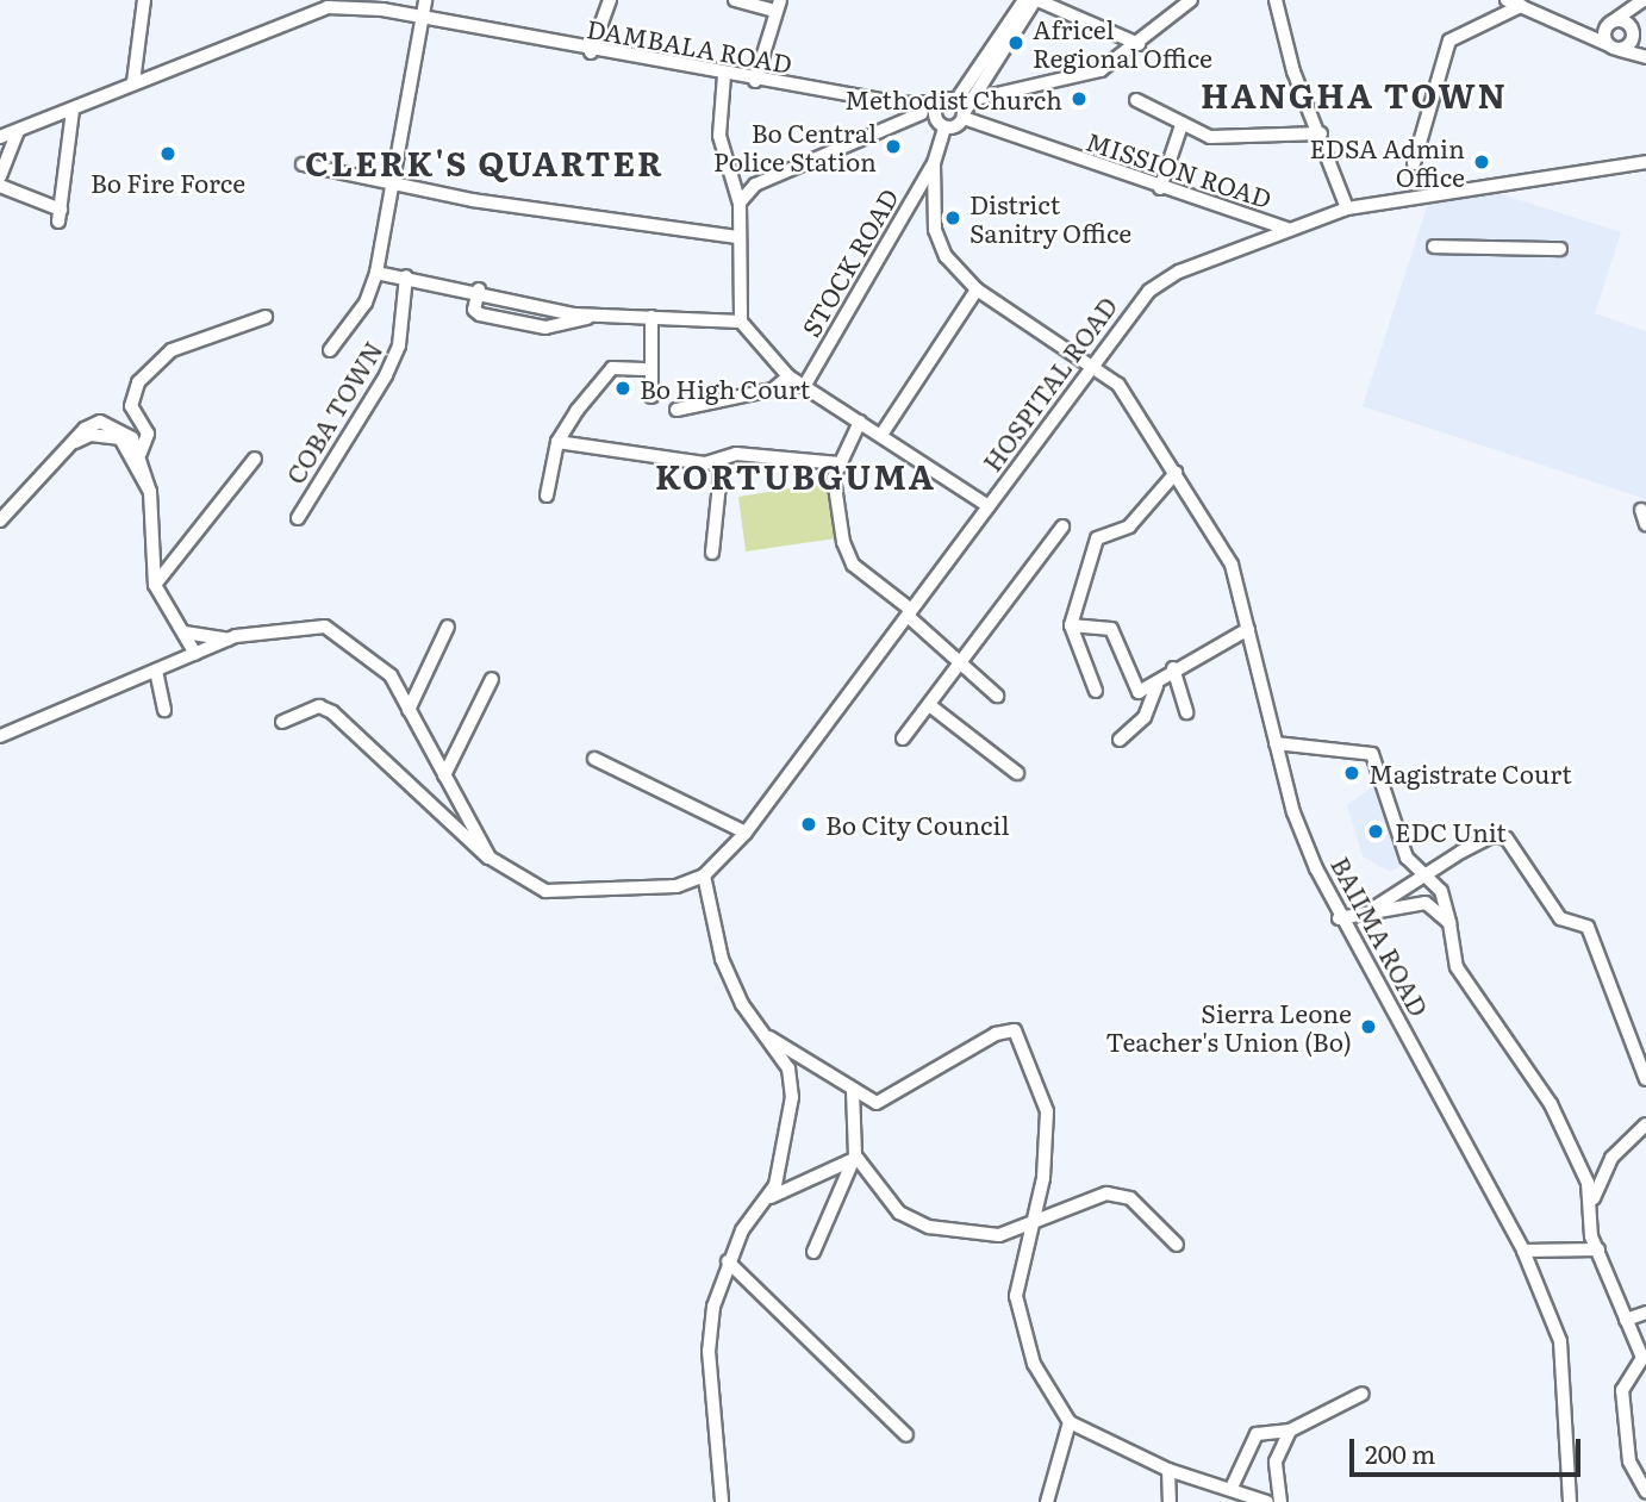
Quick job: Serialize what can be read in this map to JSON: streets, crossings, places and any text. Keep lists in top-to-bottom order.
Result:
{
  "streets": {
    "street": [
      "DAMBALA ROAD",
      "MISSION ROAD",
      "STOCK ROAD",
      "HOSPITAL ROAD",
      "COBA TOWN",
      "BAIIMA ROAD"
    ]
  },
  "crossings": [
    ["MISSION ROAD", "HOSPITAL ROAD"],
    ["STOCK ROAD", "BAIIMA ROAD"],
    ["HOSPITAL ROAD", "BAIIMA ROAD"]
  ],
  "districts": ["HANGHA TOWN", "CLERK'S QUARTER", "KORTUBGUMA"],
  "places": [
    "Africel Regional Office",
    "Methodist Church",
    "Bo Central Police Station",
    "Bo Fire Force",
    "EDSA Admin Office",
    "District Sanitry Office",
    "Bo High Court",
    "Magistrate Court",
    "Bo City Council",
    "EDC Unit",
    "Sierra Leone Teacher's Union (Bo)"
  ],
  "scale_bar": "200 m"
}
